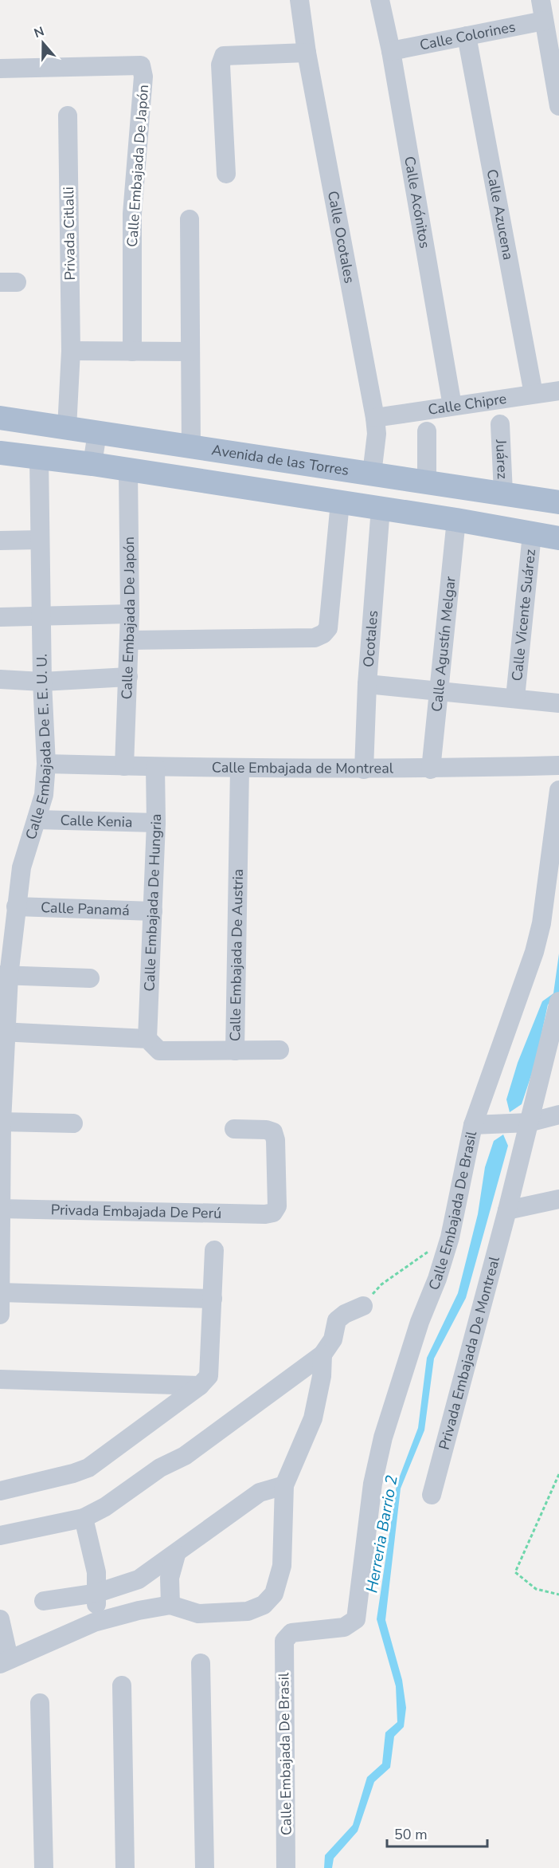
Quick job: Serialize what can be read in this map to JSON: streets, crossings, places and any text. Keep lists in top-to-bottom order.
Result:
{
  "streets": {
    "main road": ["Avenida de las Torres"],
    "street": [
      "Calle Colorines",
      "Calle Embajada De Japón",
      "Calle Acónitos",
      "Calle Azucena",
      "Privada Citlalli",
      "Calle Ocotales",
      "Calle Chipre",
      "Juárez",
      "Calle Vicente Suárez",
      "Ocotales",
      "Calle Agustín Melgar",
      "Calle Embajada De E. E. U. U.",
      "Calle Embajada de Montreal",
      "Calle Kenia",
      "Calle Embajada De Hungria",
      "Calle Panamá",
      "Calle Embajada De Austria",
      "Calle Embajada De Brasil",
      "Privada Embajada De Perú",
      "Privada Embajada De Montreal"
    ]
  },
  "crossings": [
    ["Calle Colorines", "Calle Acónitos"],
    ["Calle Colorines", "Calle Azucena"],
    ["Calle Embajada De Japón", "Calle Embajada de Montreal"],
    ["Calle Acónitos", "Calle Chipre"],
    ["Calle Azucena", "Calle Chipre"],
    ["Privada Citlalli", "Avenida de las Torres"],
    ["Calle Ocotales", "Calle Chipre"],
    ["Calle Ocotales", "Avenida de las Torres"],
    ["Juárez", "Avenida de las Torres"],
    ["Ocotales", "Calle Embajada de Montreal"],
    ["Calle Agustín Melgar", "Calle Embajada de Montreal"],
    ["Calle Embajada De E. E. U. U.", "Calle Embajada de Montreal"],
    ["Calle Embajada De E. E. U. U.", "Calle Kenia"],
    ["Calle Embajada De E. E. U. U.", "Calle Panamá"],
    ["Calle Embajada De E. E. U. U.", "Calle Embajada De Austria"],
    ["Calle Embajada De E. E. U. U.", "Privada Embajada De Perú"],
    ["Calle Embajada de Montreal", "Calle Embajada De Hungria"],
    ["Calle Embajada de Montreal", "Calle Embajada De Austria"],
    ["Calle Kenia", "Calle Embajada De Hungria"],
    ["Calle Embajada De Hungria", "Calle Panamá"],
    ["Calle Embajada De Hungria", "Calle Embajada De Austria"]
  ],
  "water": ["Herreria Barrio 2"],
  "scale_bar": "50 m",
  "north": "top"
}
